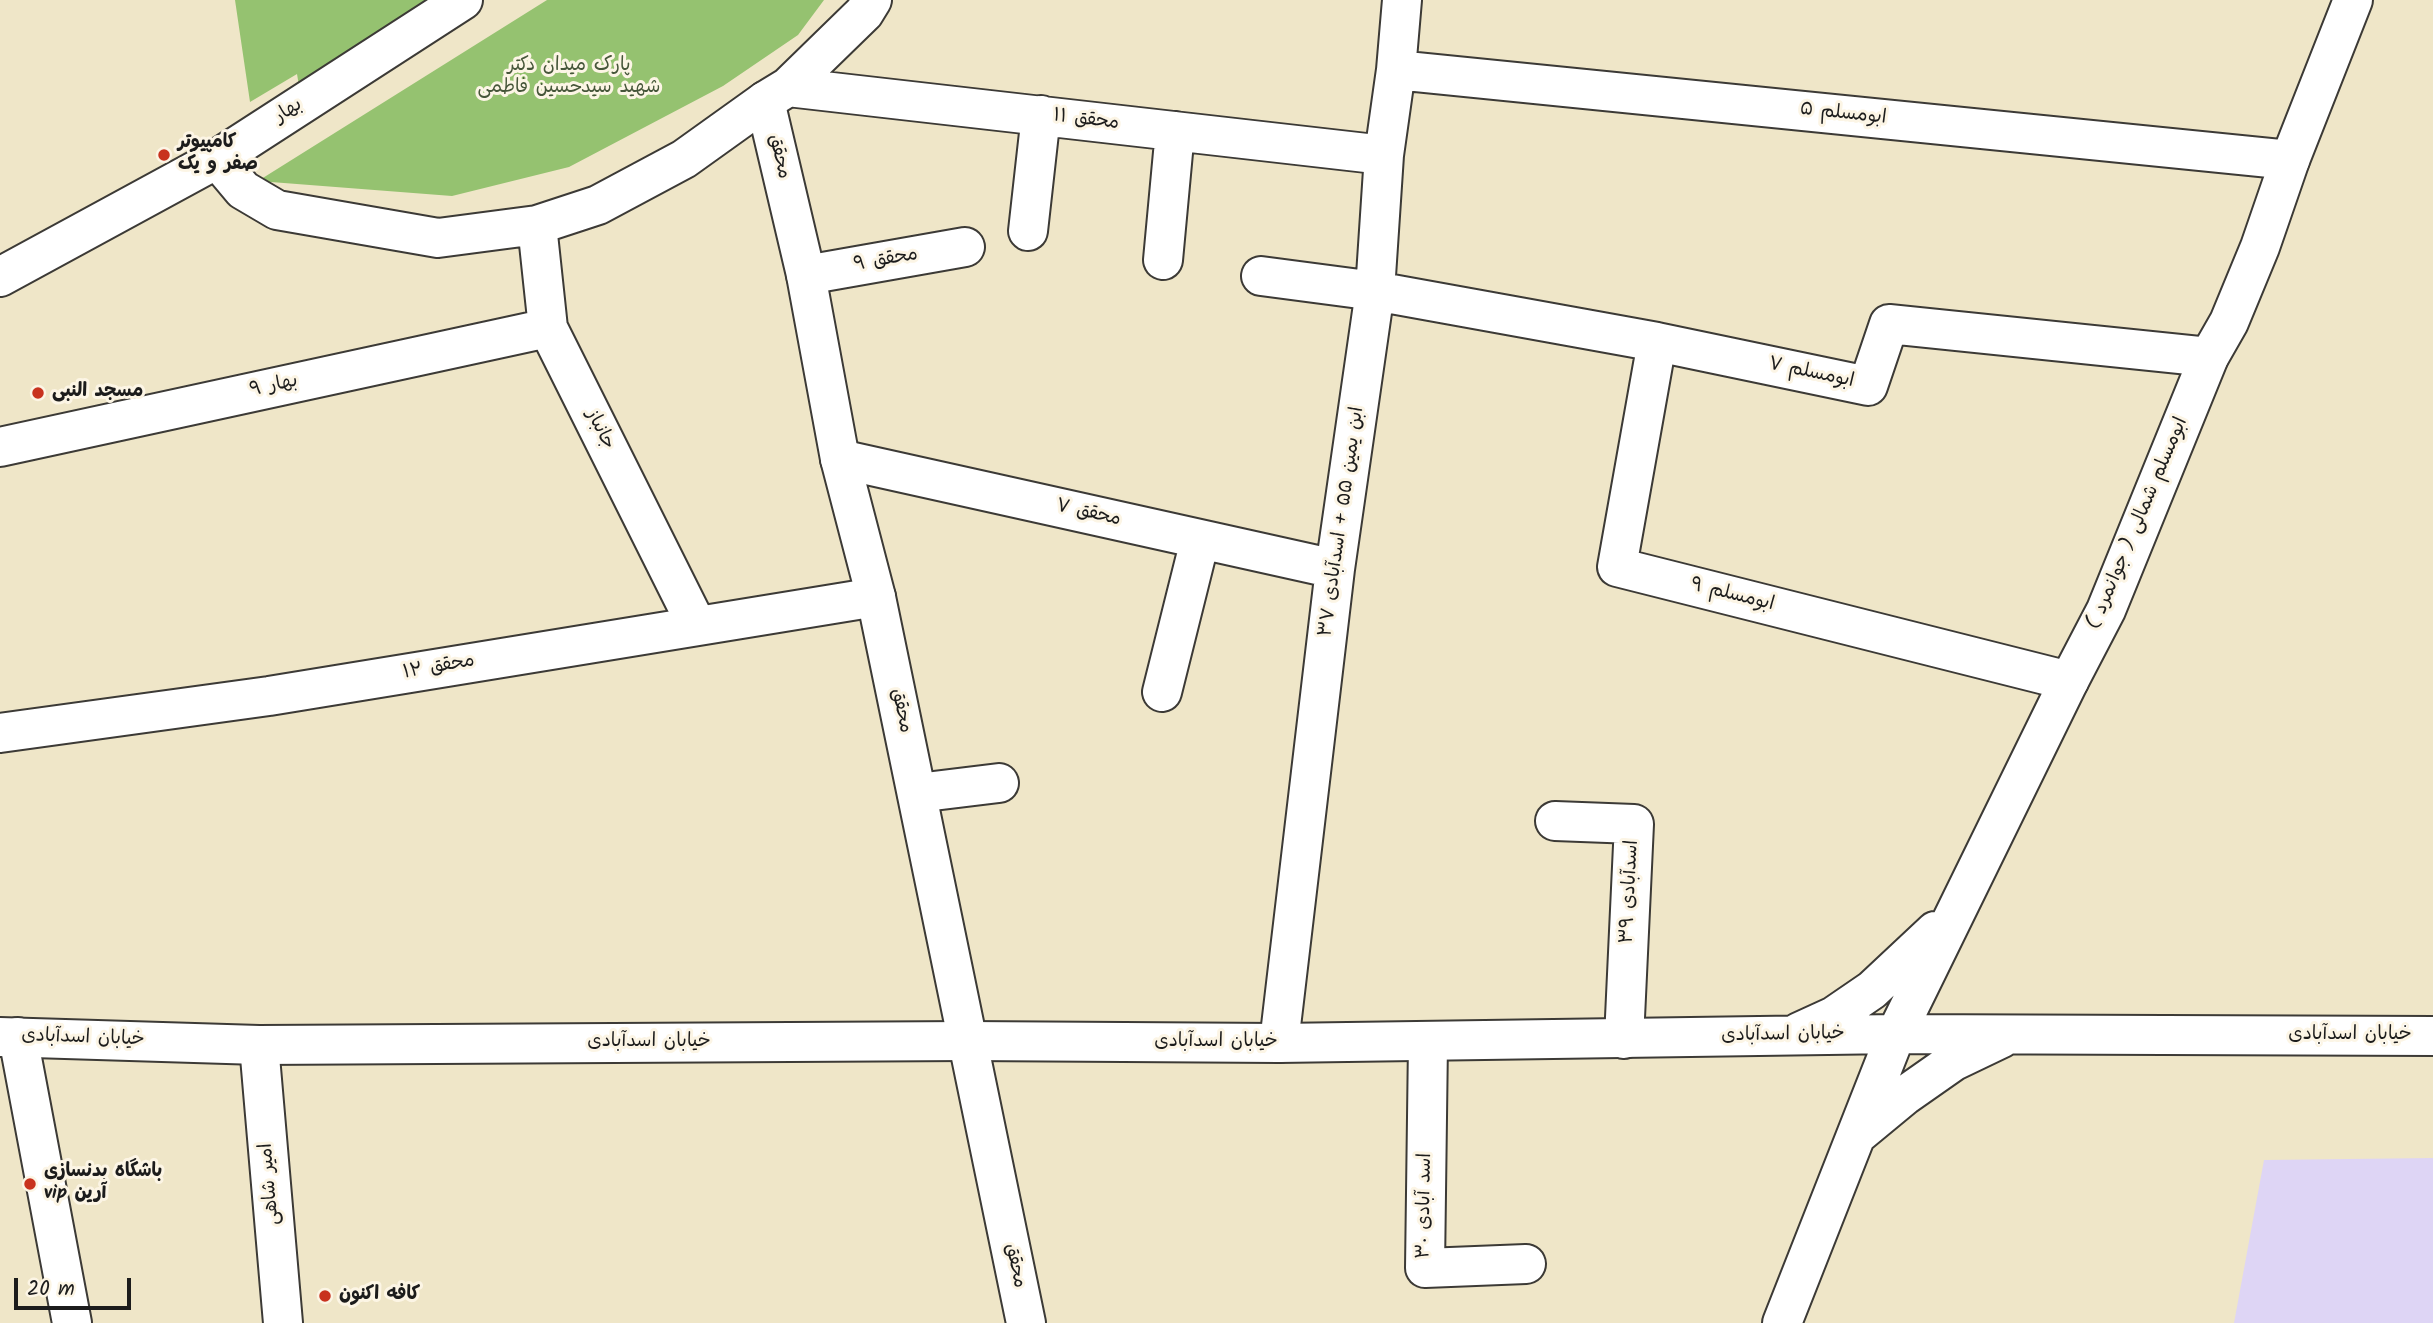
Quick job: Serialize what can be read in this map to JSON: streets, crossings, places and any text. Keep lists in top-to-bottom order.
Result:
{
  "streets": {
    "street": [
      "بهار",
      "ابومسلم ۵",
      "محقق ۱۱",
      "محقق",
      "محقق ۹",
      "ابومسلم ۷",
      "بهار ۹",
      "جانباز",
      "محقق ۷",
      "ابن یمین ۵۵ + اسدآبادی ۳۷",
      "ابومسلم شمالی ( جوانمرد )",
      "ابومسلم ۹",
      "محقق ۱۲",
      "اسدآبادی ۳۹",
      "خیابان اسدآبادی",
      "امیر شاهی",
      "اسد آبادی ۳۰"
    ]
  },
  "crossings": [
    ["ابومسلم ۵", "ابن یمین ۵۵ + اسدآبادی ۳۷"],
    ["ابومسلم ۵", "ابومسلم شمالی ( جوانمرد )"],
    ["محقق ۱۱", "محقق"],
    ["محقق ۱۱", "ابن یمین ۵۵ + اسدآبادی ۳۷"],
    ["محقق", "محقق ۹"],
    ["محقق", "محقق ۷"],
    ["محقق", "محقق ۱۲"],
    ["محقق", "خیابان اسدآبادی"],
    ["ابومسلم ۷", "ابن یمین ۵۵ + اسدآبادی ۳۷"],
    ["ابومسلم ۷", "ابومسلم شمالی ( جوانمرد )"],
    ["ابومسلم ۷", "ابومسلم ۹"],
    ["بهار ۹", "جانباز"],
    ["جانباز", "محقق ۱۲"],
    ["محقق ۷", "ابن یمین ۵۵ + اسدآبادی ۳۷"],
    ["ابن یمین ۵۵ + اسدآبادی ۳۷", "خیابان اسدآبادی"],
    ["ابومسلم شمالی ( جوانمرد )", "ابومسلم ۹"],
    ["ابومسلم شمالی ( جوانمرد )", "خیابان اسدآبادی"],
    ["اسدآبادی ۳۹", "خیابان اسدآبادی"],
    ["خیابان اسدآبادی", "امیر شاهی"],
    ["خیابان اسدآبادی", "اسد آبادی ۳۰"]
  ],
  "parks": ["پارک میدان دکتر شهید سیدحسین فاطمی"],
  "places": [
    "کامپیوتر صفر و یک",
    "مسجد النبی",
    "باشگاه بدنسازی vip آرین",
    "کافه اکنون"
  ],
  "scale_bar": "20 m"
}
